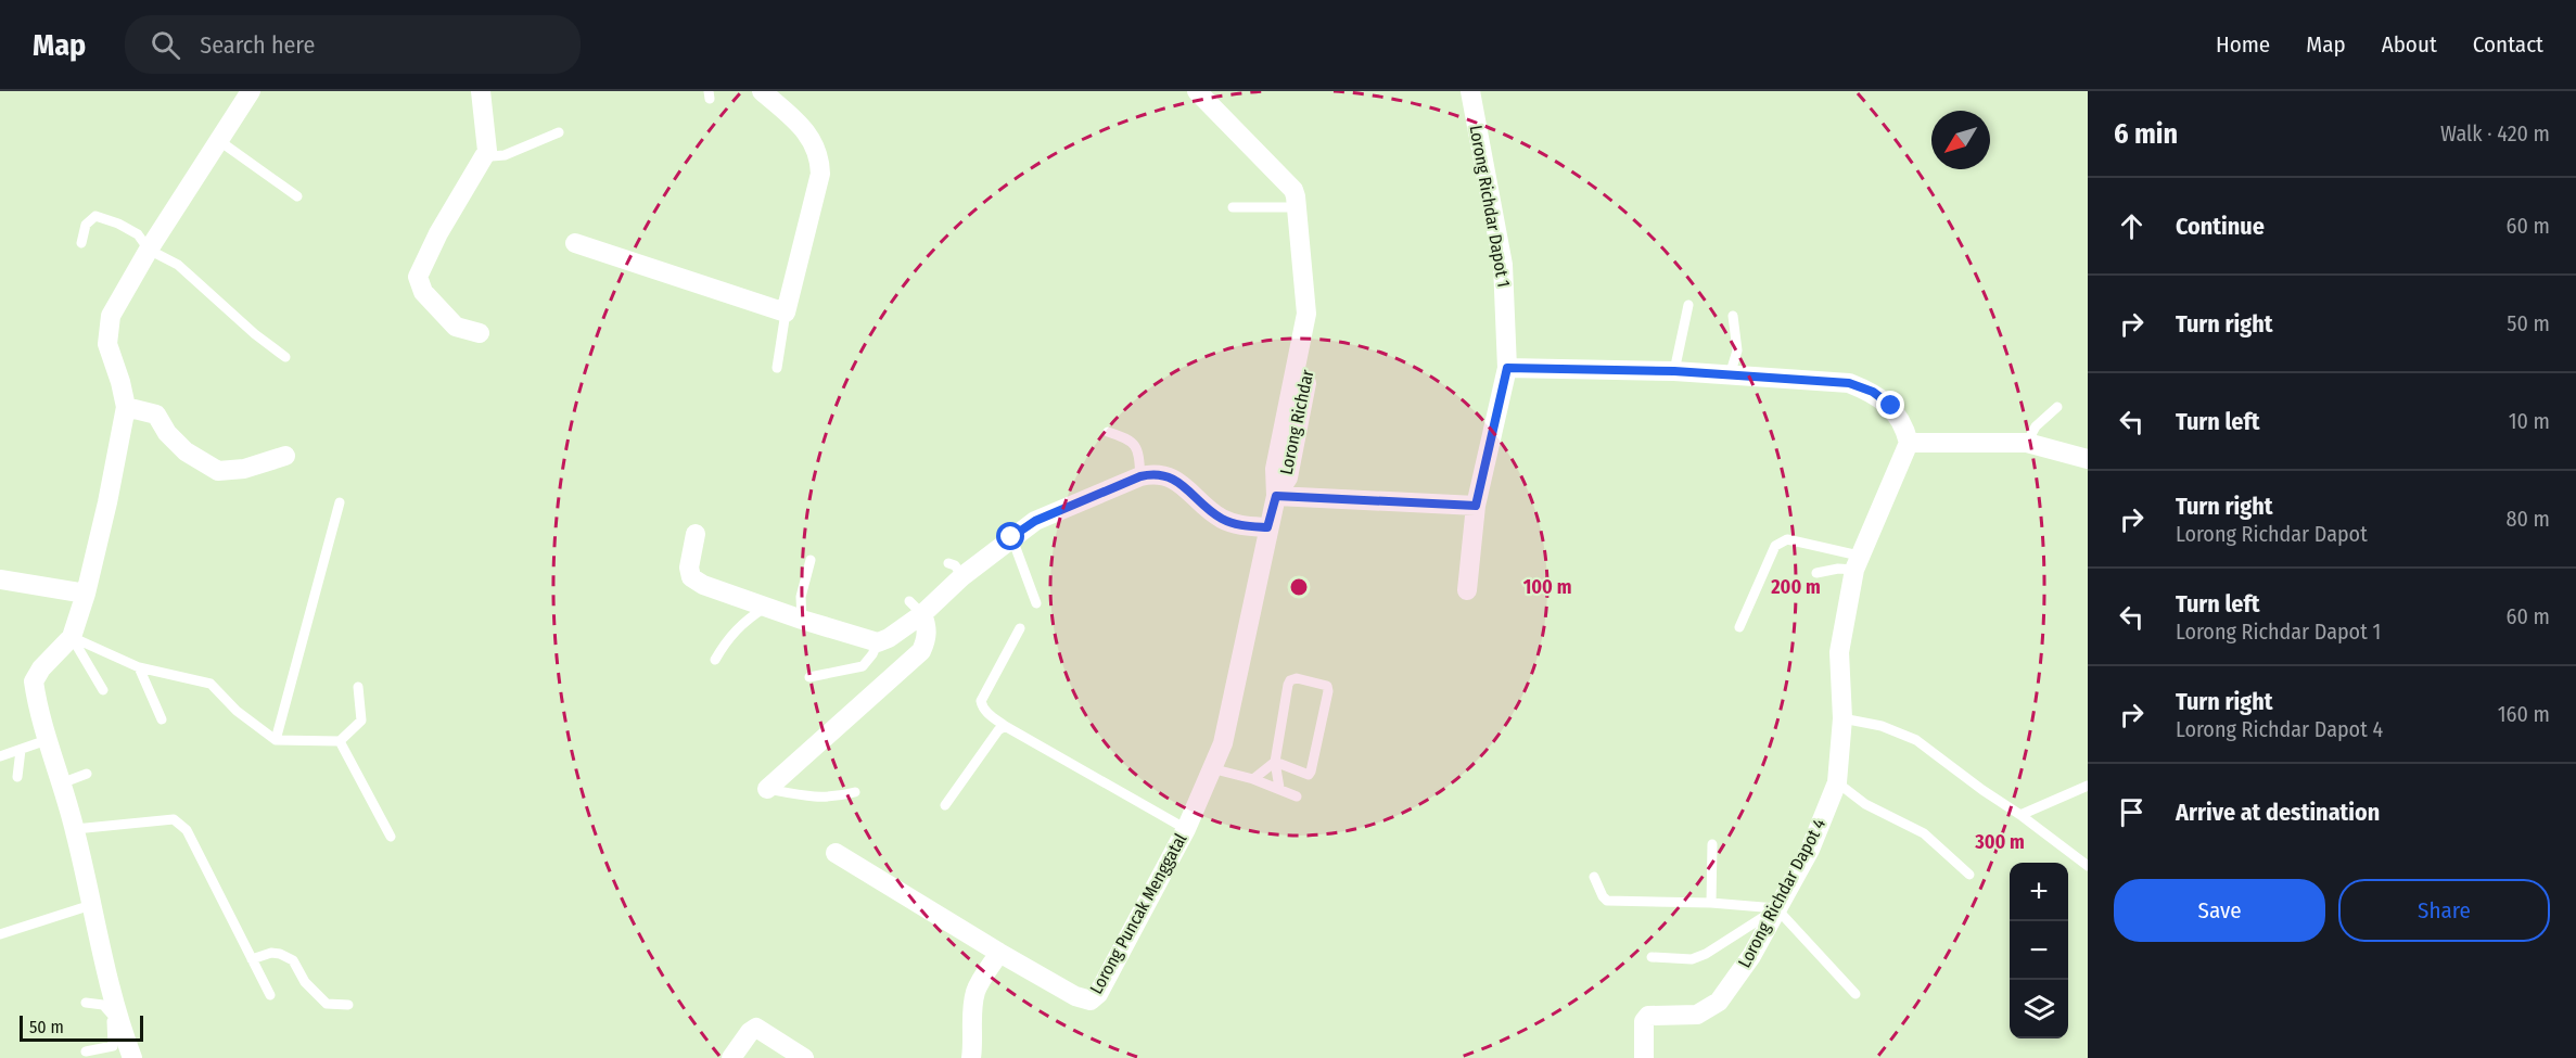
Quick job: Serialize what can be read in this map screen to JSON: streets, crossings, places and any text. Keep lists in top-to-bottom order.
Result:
{
  "streets": {
    "street": [
      "Lorong Richdar Dapot 1",
      "Lorong Richdar",
      "Lorong Richdar Dapot 4",
      "Lorong Puncak Menggatal"
    ]
  },
  "crossings": [
    ["Lorong Richdar", "Lorong Puncak Menggatal"]
  ],
  "scale_bar": "50 m",
  "north": "bottom left",
  "page": {
    "header": "Map",
    "search": "Search here",
    "nav": [
      "Home",
      "Map",
      "About",
      "Contact"
    ],
    "heading": ["6 min", "Walk · 420 m"],
    "list": [
      ["Continue", "60 m"],
      ["Turn right", "50 m"],
      ["Turn left", "10 m"],
      ["Turn right", "Lorong Richdar Dapot", "80 m"],
      ["Turn left", "Lorong Richdar Dapot 1", "60 m"],
      ["Turn right", "Lorong Richdar Dapot 4", "160 m"],
      "Arrive at destination"
    ],
    "buttons": ["Save", "Share"],
    "map_buttons": ["+", "−"],
    "scale": "50 m"
  },
  "rings": ["100 m", "200 m", "300 m"]
}
